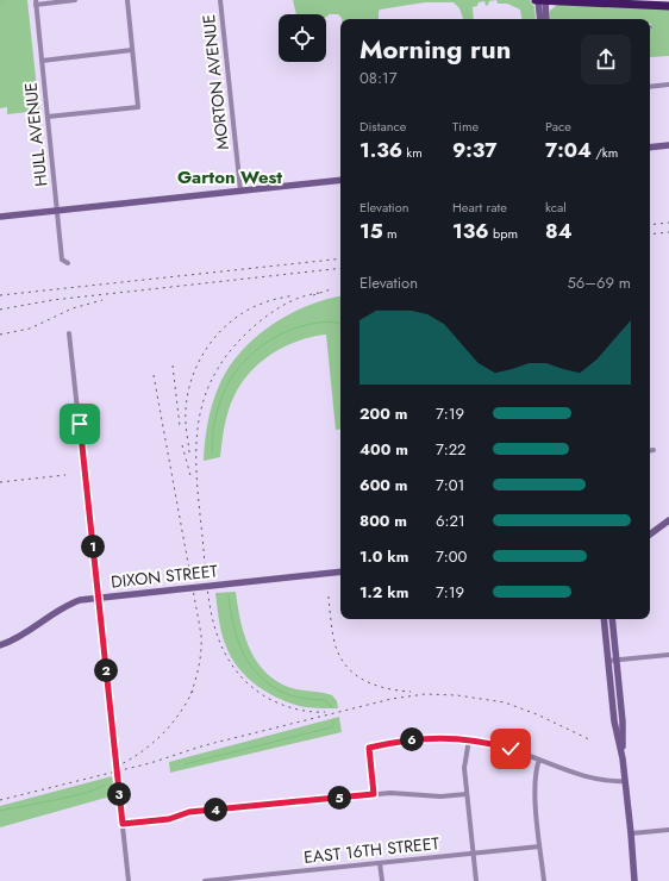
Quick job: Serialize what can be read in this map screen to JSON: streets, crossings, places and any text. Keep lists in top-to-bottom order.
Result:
{
  "streets": {
    "main road": ["DIXON STREET"],
    "street": ["MORTON AVENUE", "HULL AVENUE", "EAST 16TH STREET"]
  },
  "districts": ["Garton West"],
  "page": {
    "heading": ["Morning run", "08:17"],
    "stats": [
      ["Distance", "1.36 km"],
      ["Time", "9:37"],
      ["Pace", "7:04 /km"],
      ["Elevation", "15 m"],
      ["Heart rate", "136 bpm"],
      ["kcal", "84"]
    ],
    "chart": ["Elevation", "56–69 m"],
    "list": [
      {
        "name": "200 m",
        "note": "7:19"
      },
      {
        "name": "400 m",
        "note": "7:22"
      },
      {
        "name": "600 m",
        "note": "7:01"
      },
      {
        "name": "800 m",
        "note": "6:21"
      },
      {
        "name": "1.0 km",
        "note": "7:00"
      },
      {
        "name": "1.2 km",
        "note": "7:19"
      }
    ],
    "pins": [
      "1",
      "2",
      "6",
      "3",
      "5",
      "4"
    ]
  }
}
